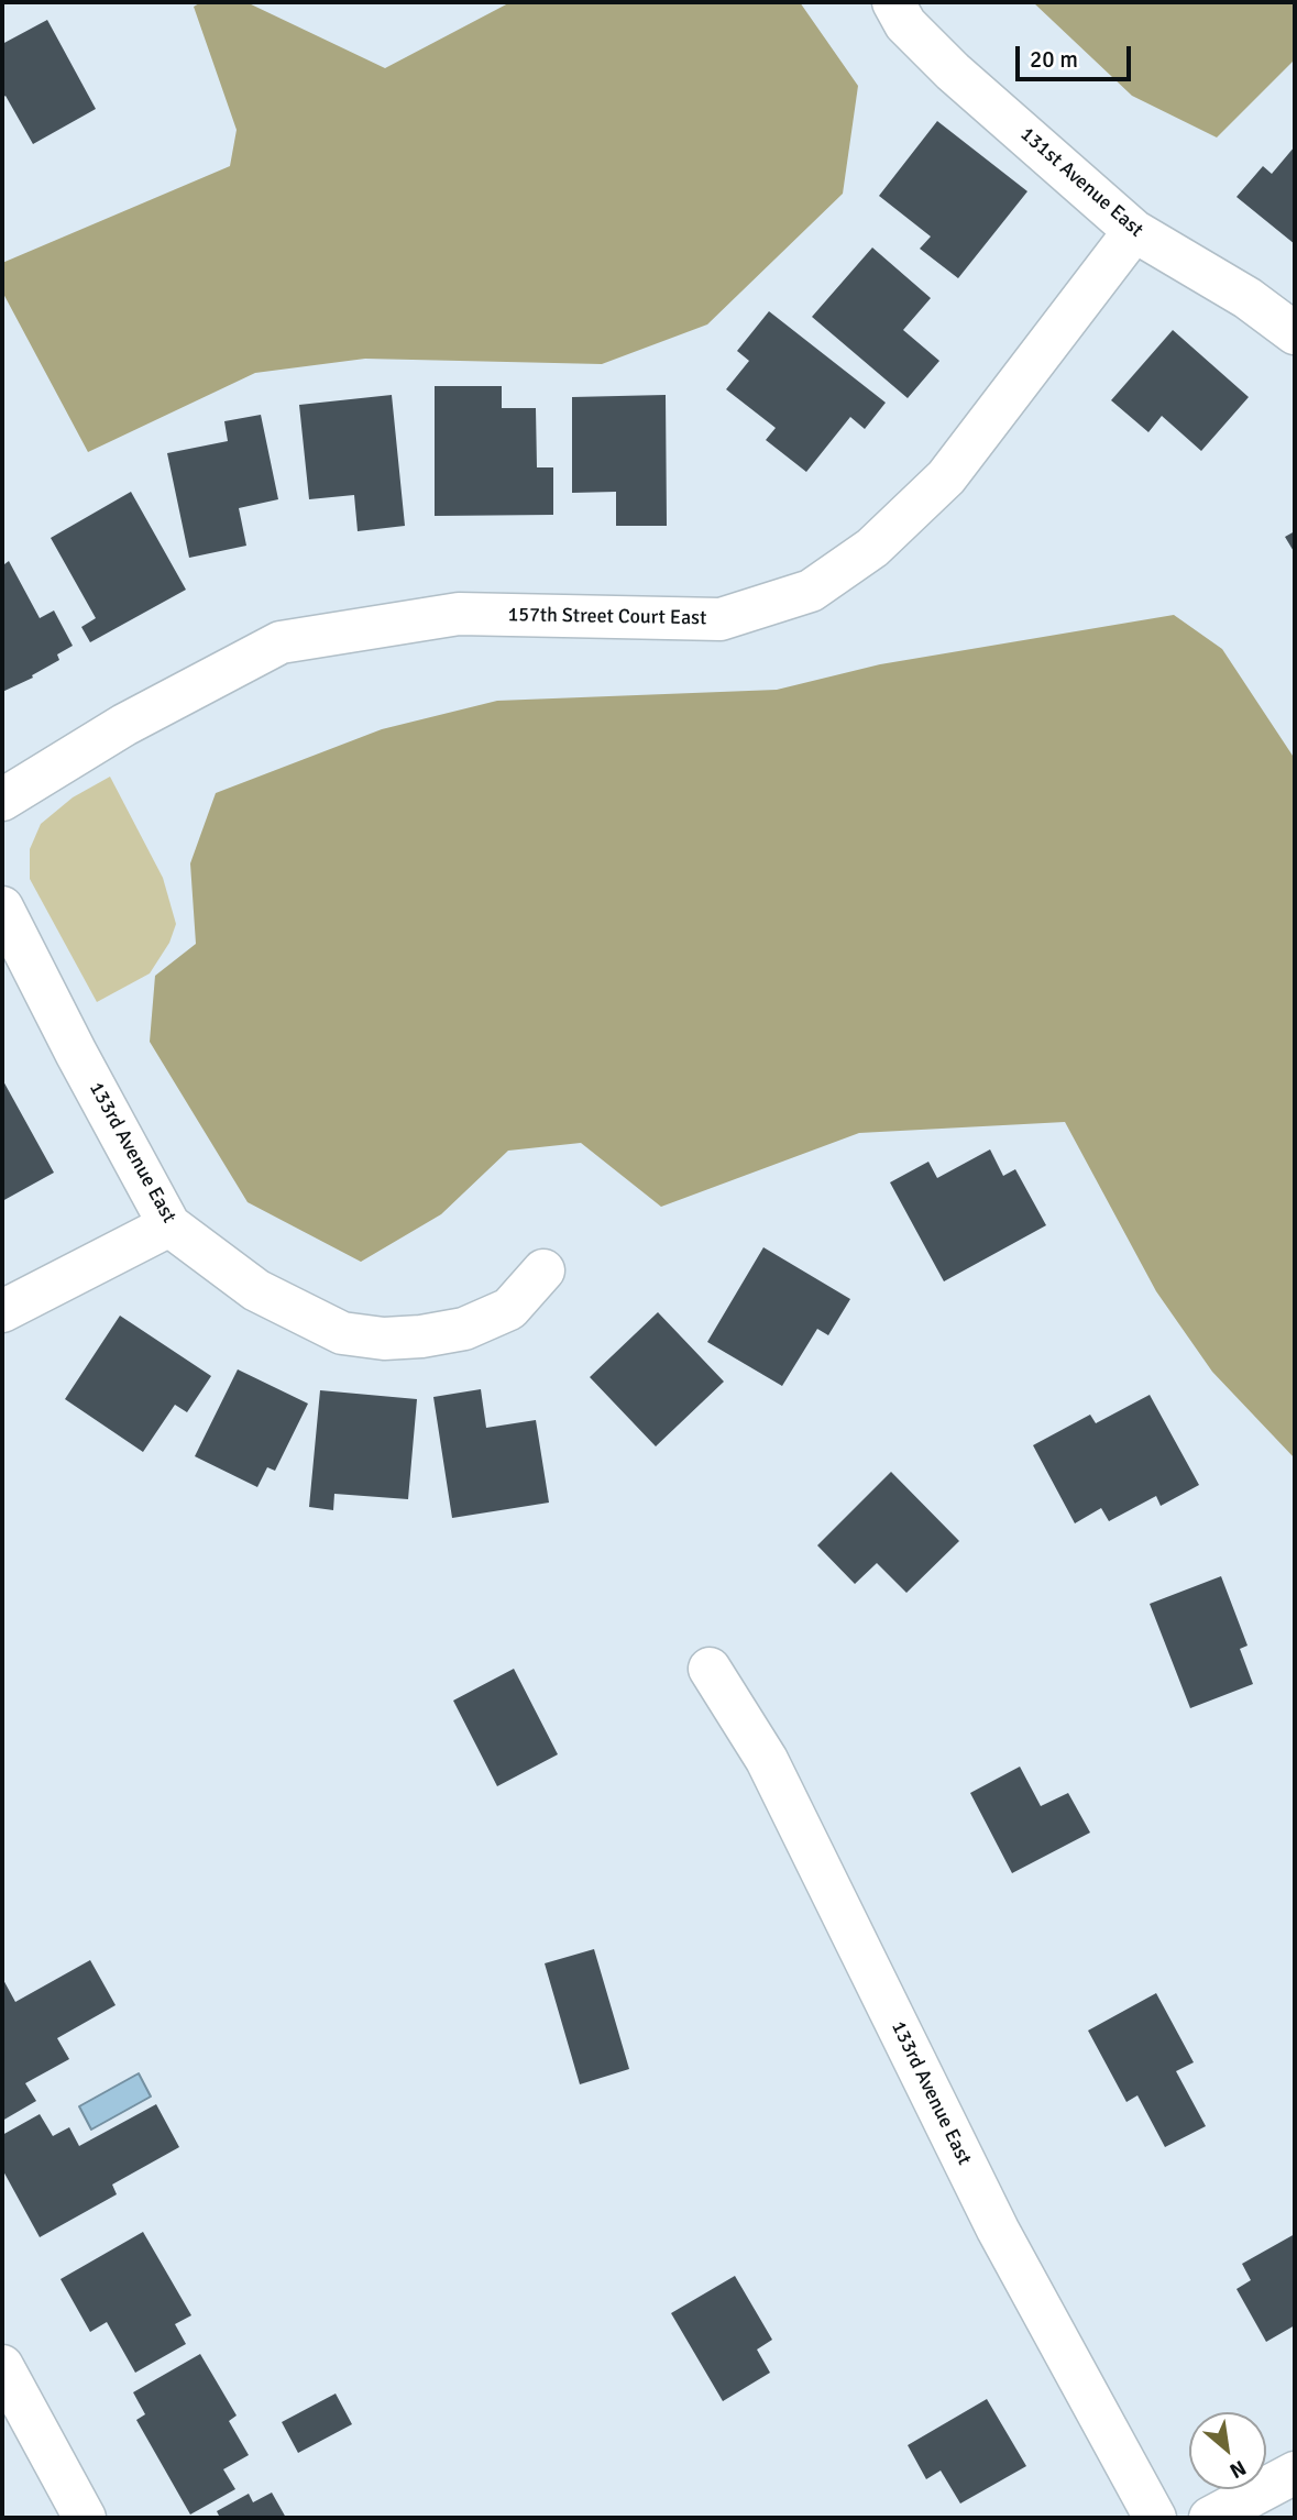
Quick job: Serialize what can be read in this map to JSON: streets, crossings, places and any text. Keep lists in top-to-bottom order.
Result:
{
  "streets": {
    "street": ["131st Avenue East", "157th Street Court East", "133rd Avenue East"]
  },
  "crossings": [
    ["131st Avenue East", "157th Street Court East"]
  ],
  "scale_bar": "20 m",
  "north": "bottom right"
}
